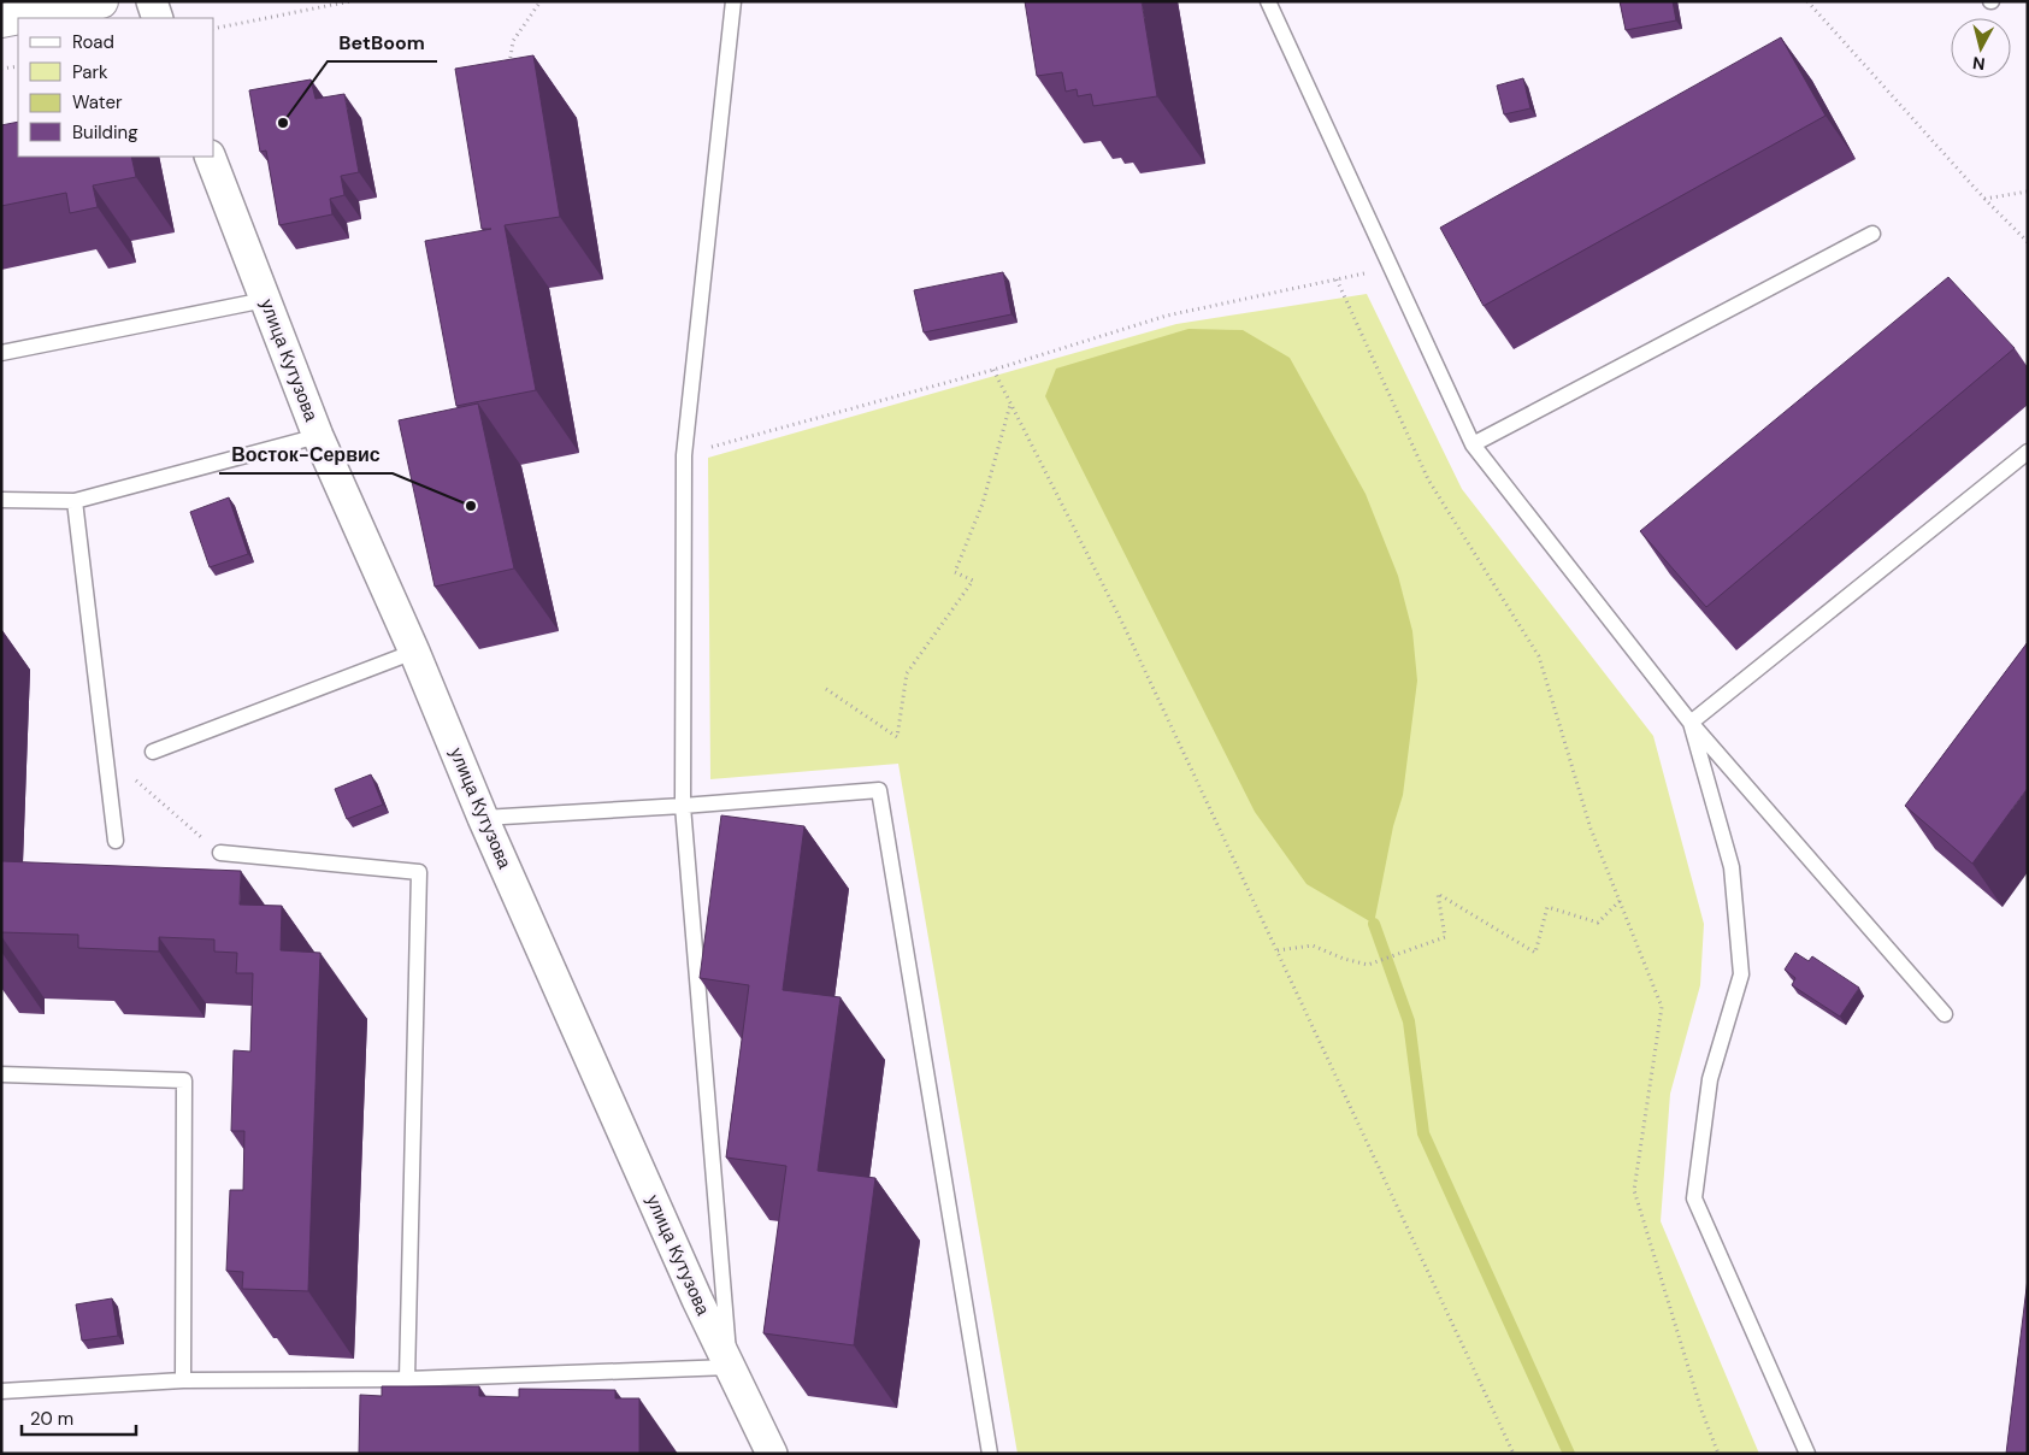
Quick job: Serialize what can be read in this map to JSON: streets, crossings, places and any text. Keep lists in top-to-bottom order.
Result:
{
  "streets": {
    "street": ["улица Кутузова"]
  },
  "places": ["BetBoom", "Восток-Сервис"],
  "legend": [
    "Road",
    "Park",
    "Water",
    "Building"
  ],
  "scale_bar": "20 m",
  "north": "bottom"
}
